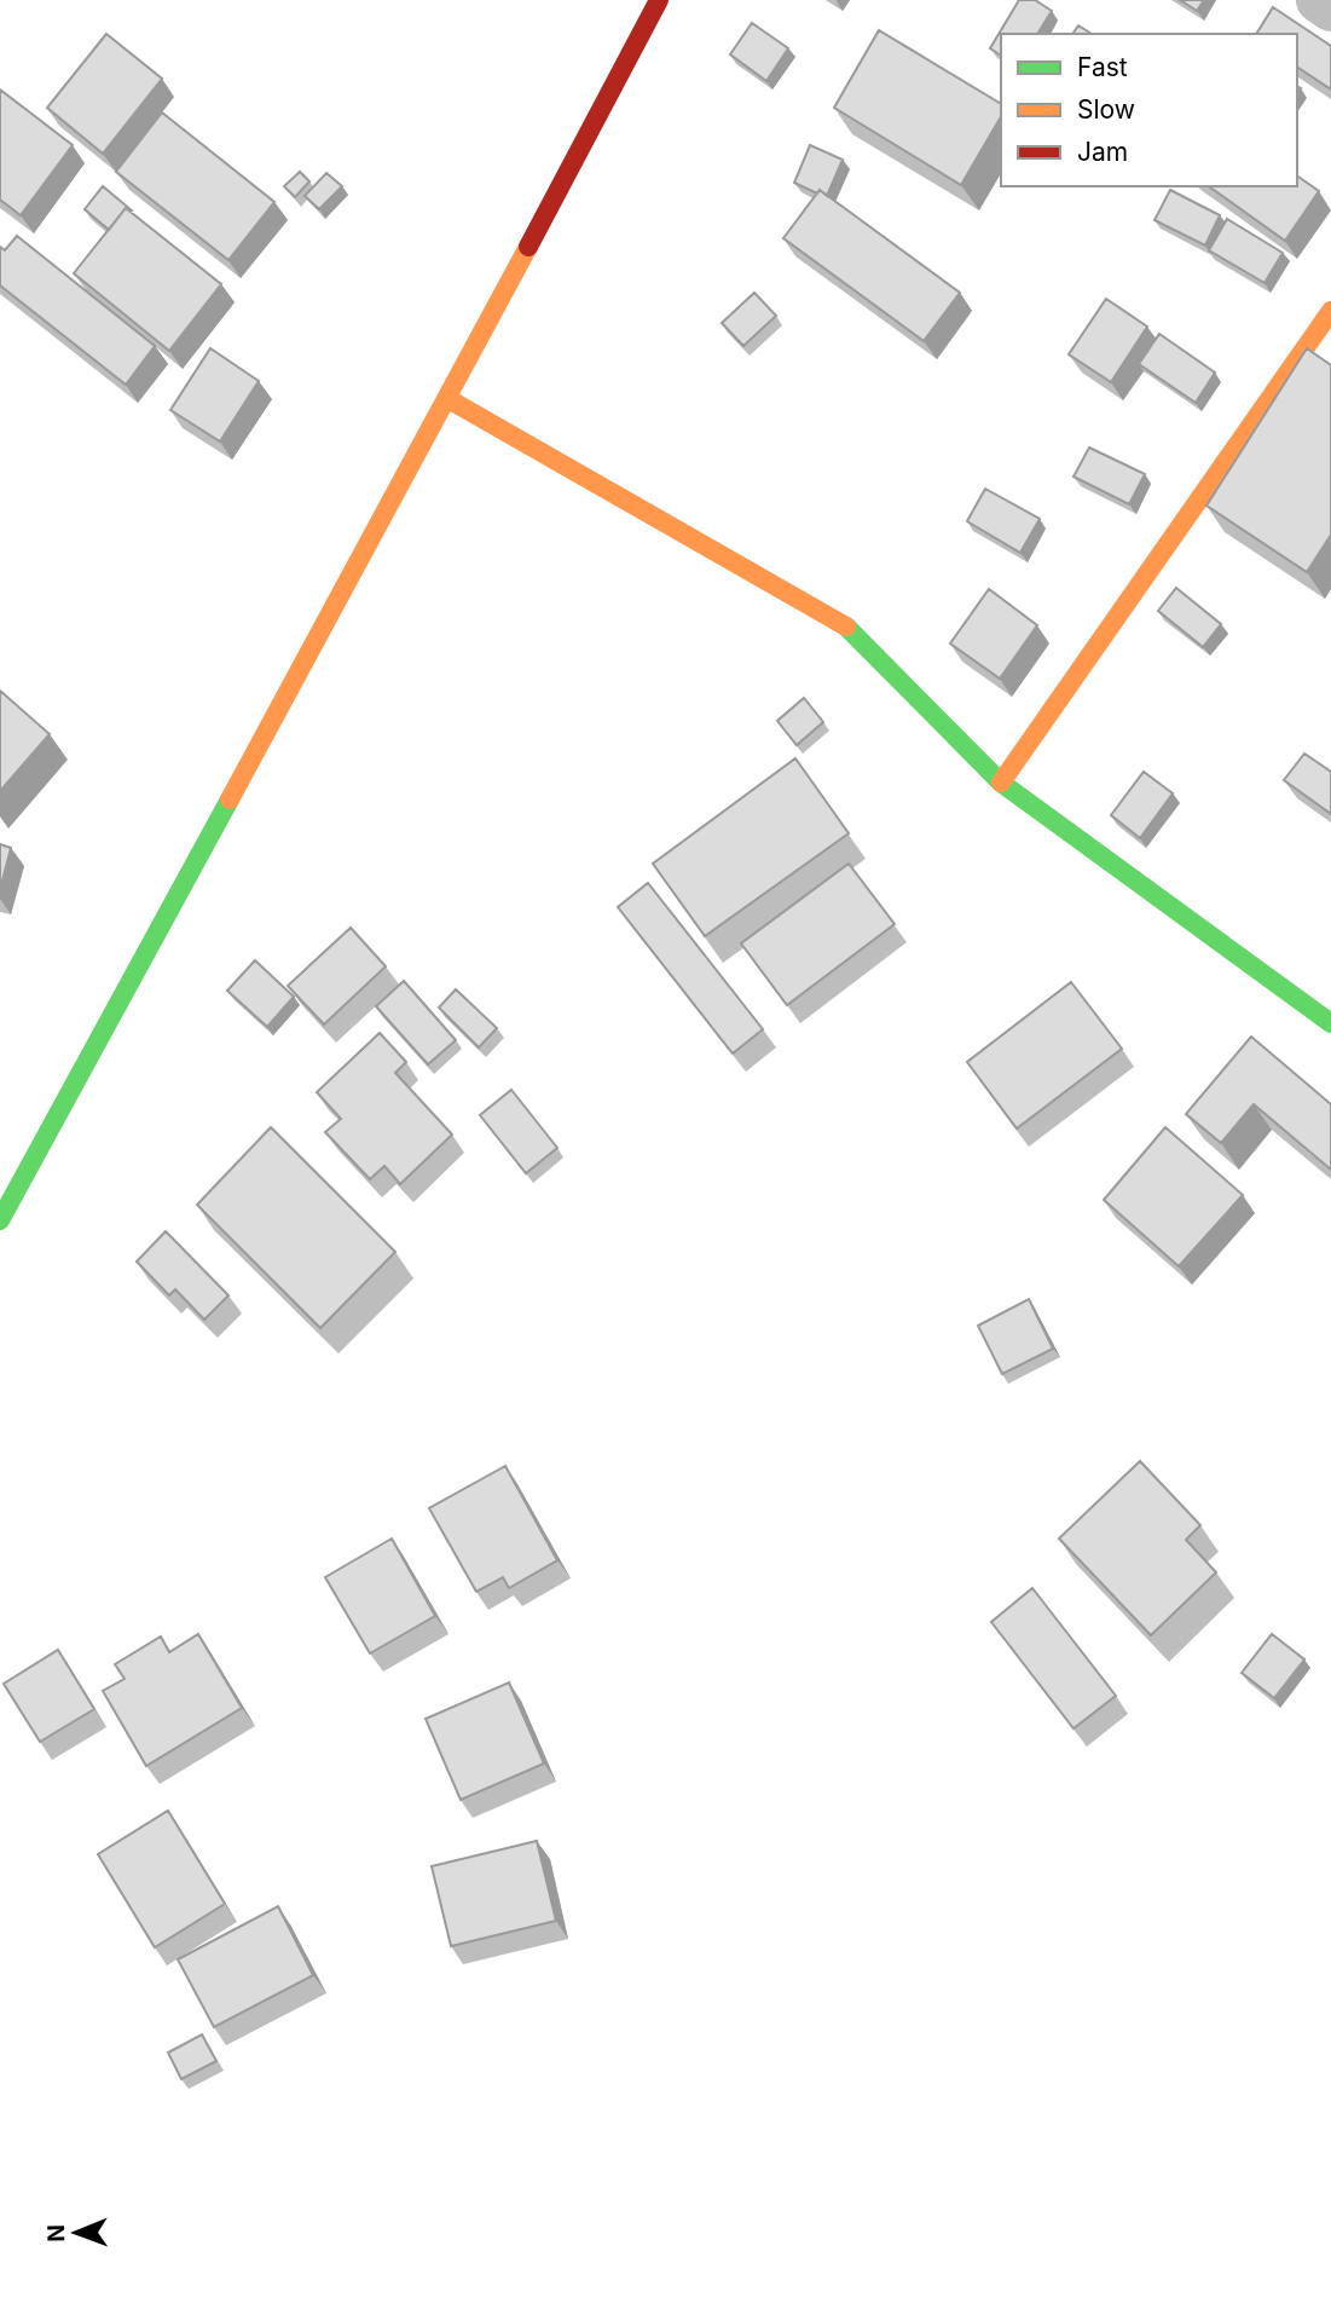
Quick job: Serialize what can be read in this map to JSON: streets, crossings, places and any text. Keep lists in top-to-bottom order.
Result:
{
  "legend": ["Fast", "Slow", "Jam"],
  "north": "left"
}
